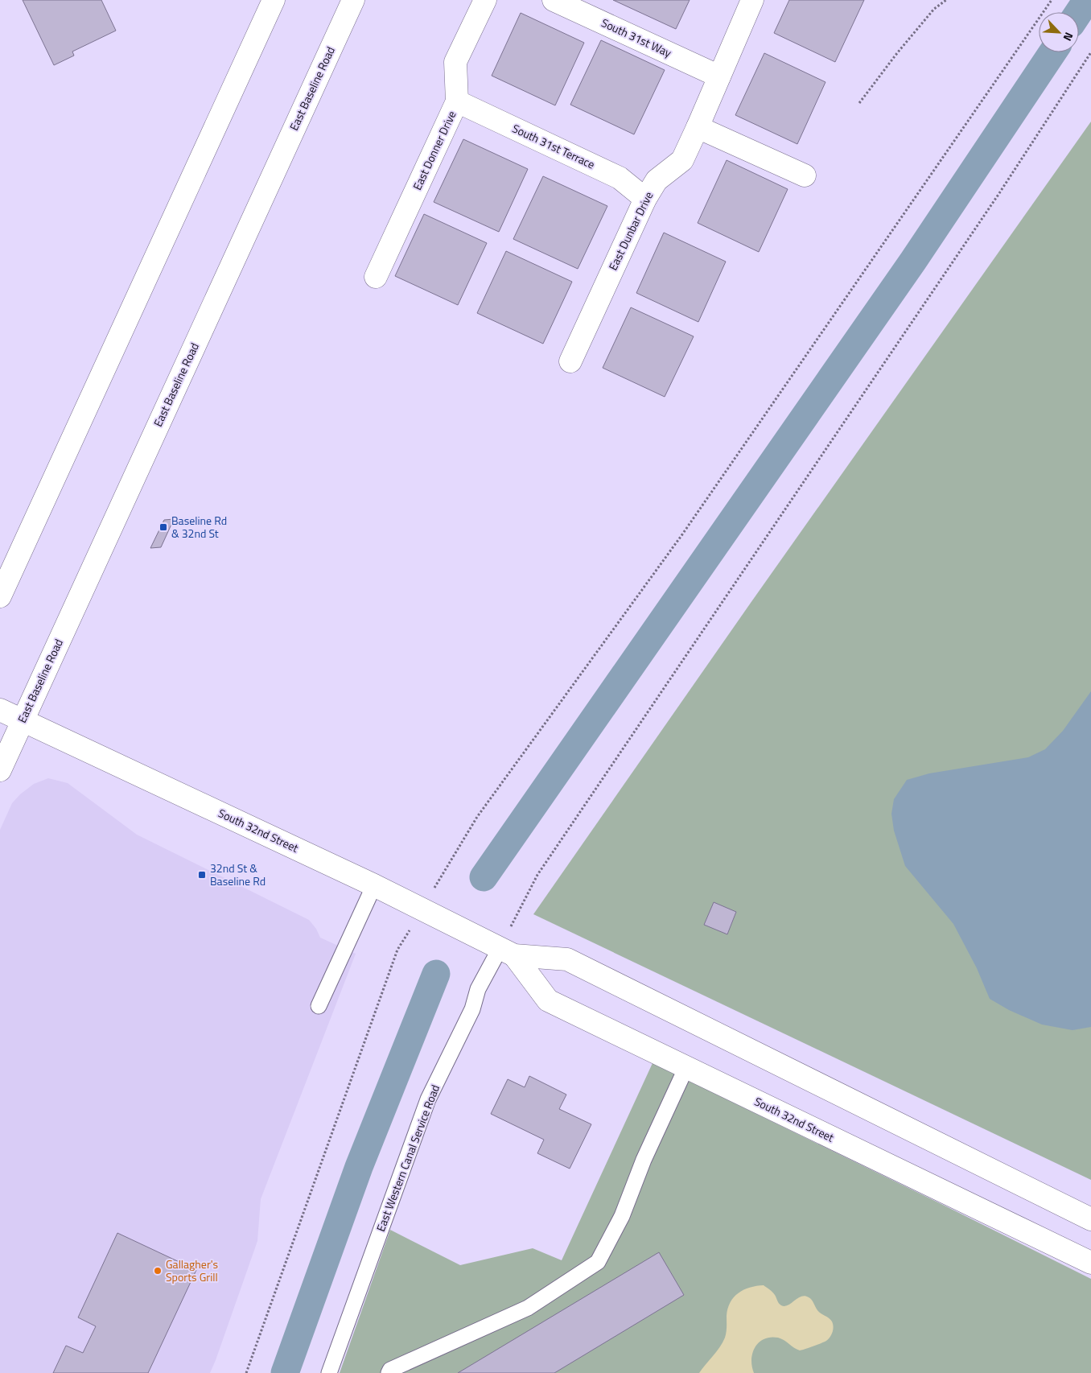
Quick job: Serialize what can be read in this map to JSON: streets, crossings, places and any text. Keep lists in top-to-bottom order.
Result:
{
  "streets": {
    "main road": [
      "South 31st Way",
      "East Baseline Road",
      "South 31st Terrace",
      "East Donner Drive",
      "East Dunbar Drive",
      "South 32nd Street"
    ],
    "lane": ["East Western Canal Service Road"]
  },
  "crossings": [
    ["South 31st Way", "East Dunbar Drive"],
    ["East Baseline Road", "South 32nd Street"],
    ["South 31st Terrace", "East Donner Drive"],
    ["South 31st Terrace", "East Dunbar Drive"],
    ["South 32nd Street", "East Western Canal Service Road"]
  ],
  "places": {
    "transit": ["Baseline Rd & 32nd St", "32nd St & Baseline Rd"],
    "other": ["Gallagher's Sports Grill"]
  },
  "north": "bottom right"
}
